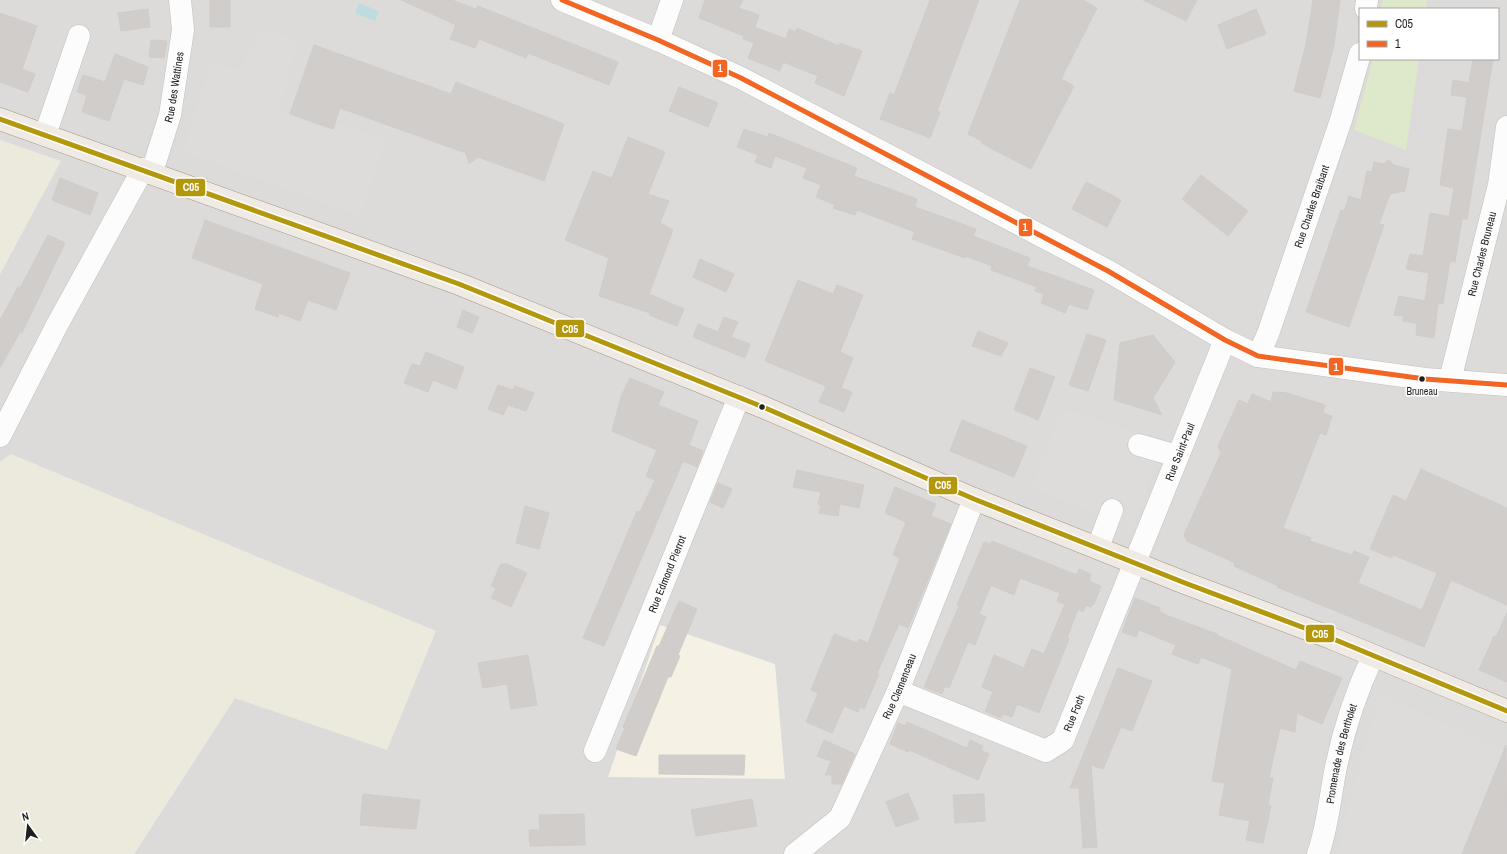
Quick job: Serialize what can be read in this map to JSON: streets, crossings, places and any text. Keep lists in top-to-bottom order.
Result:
{
  "streets": {
    "street": [
      "Rue des Wattines",
      "Rue Charles Braibant",
      "Rue Charles Bruneau",
      "Rue Saint-Paul",
      "Rue Edmond Pierrot",
      "Rue Clemenceau",
      "Rue Foch",
      "Promenade des Bertholet"
    ]
  },
  "crossings": [
    ["Rue Saint-Paul", "Rue Foch"],
    ["Rue Clemenceau", "Rue Foch"]
  ],
  "places": ["Bruneau"],
  "lines": ["transit line 1", "transit line C05"],
  "legend": ["C05", "1"],
  "north": "top"
}
